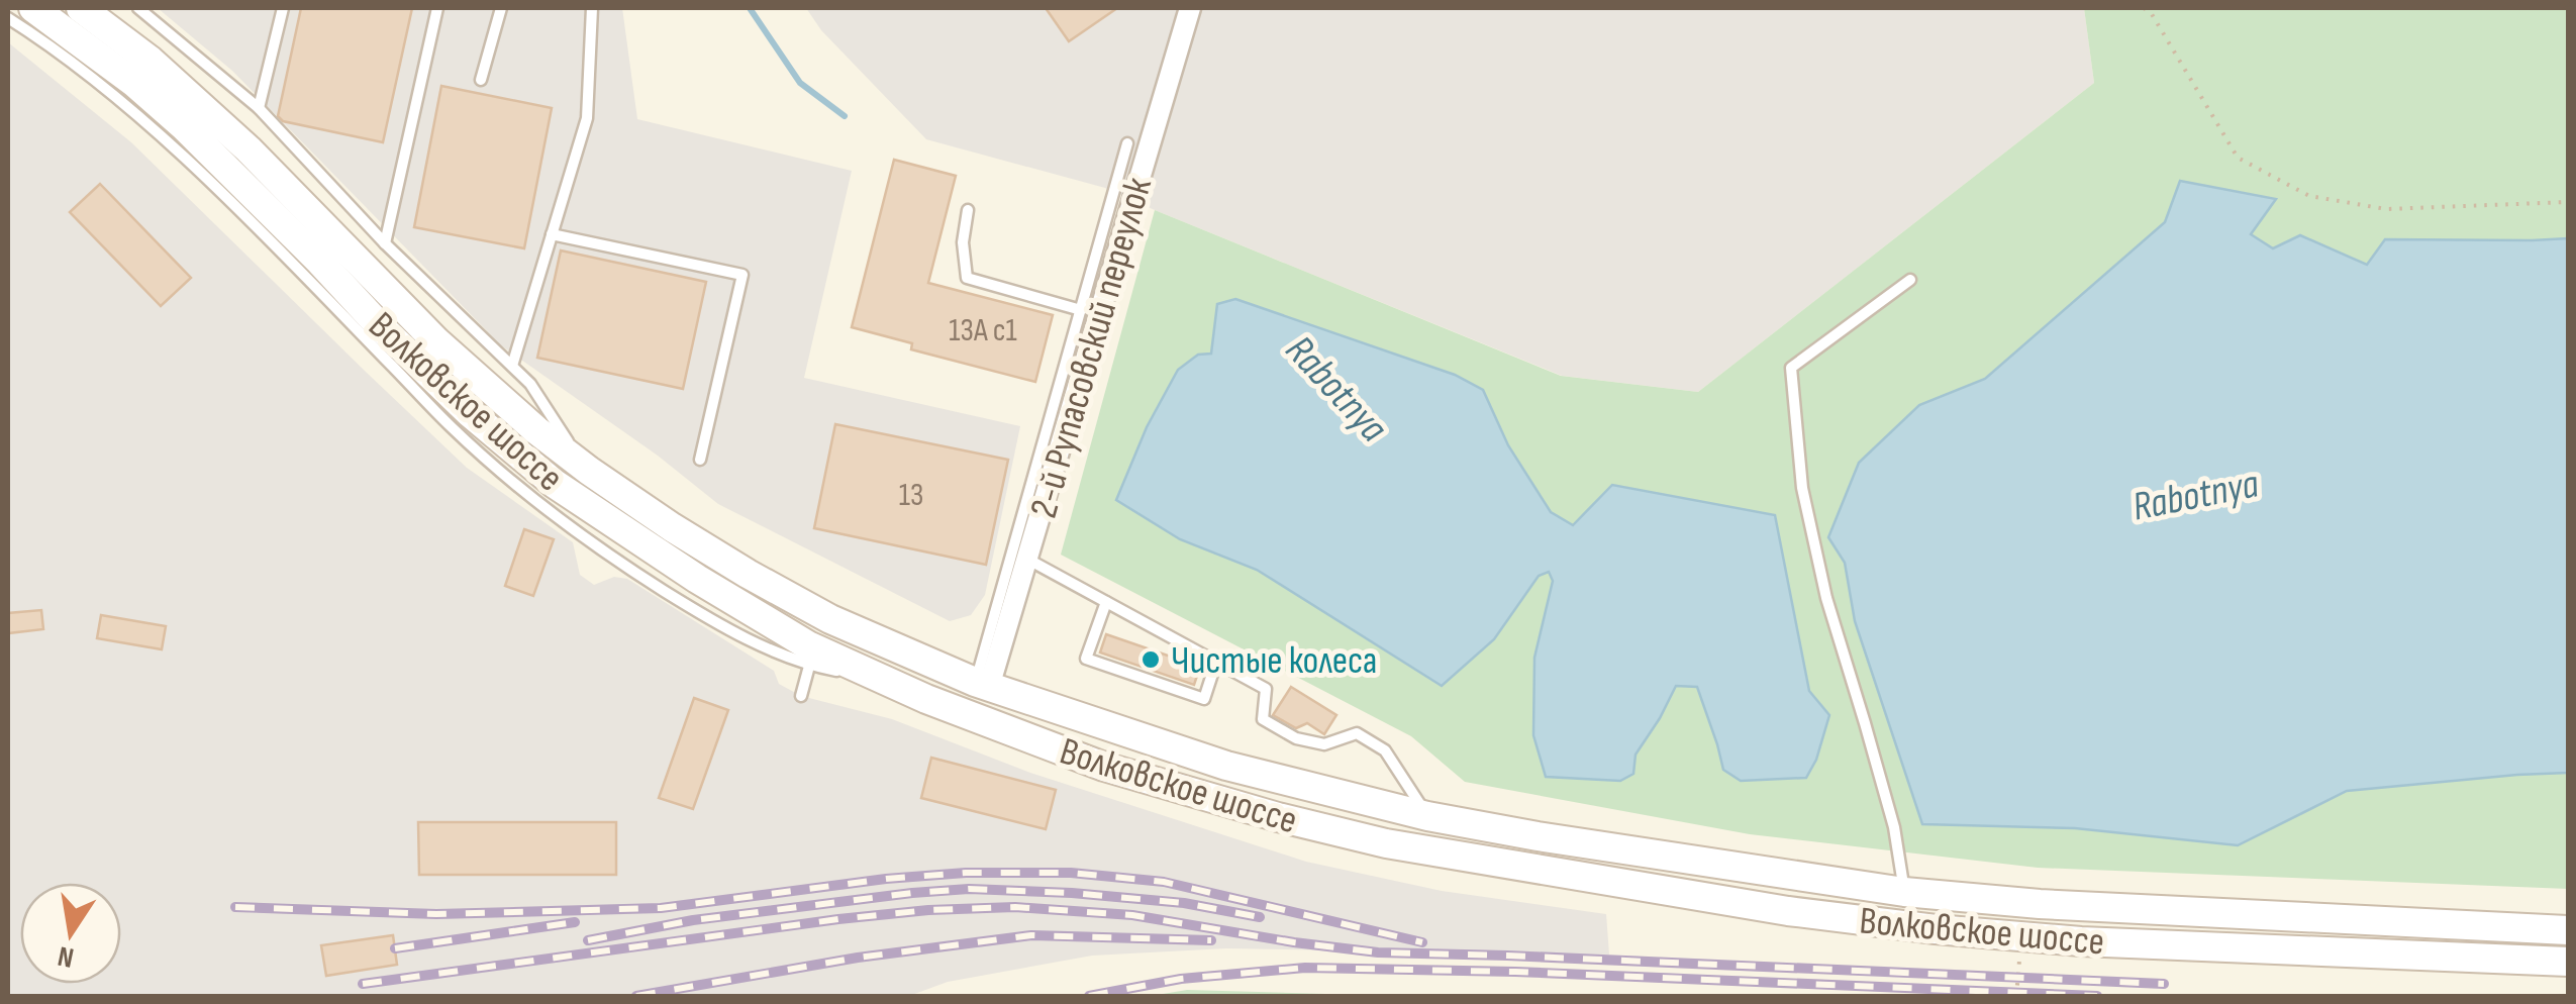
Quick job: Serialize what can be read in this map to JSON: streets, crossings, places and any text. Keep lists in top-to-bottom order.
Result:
{
  "streets": {
    "main road": ["Волковское шоссе"],
    "street": ["2-й Рупасовский переулок"]
  },
  "crossings": [
    ["2-й Рупасовский переулок", "Волковское шоссе"]
  ],
  "water": ["Rabotnya"],
  "places": ["Чистые колеса"],
  "house_numbers": ["13А с1", "13"],
  "north": "bottom"
}
